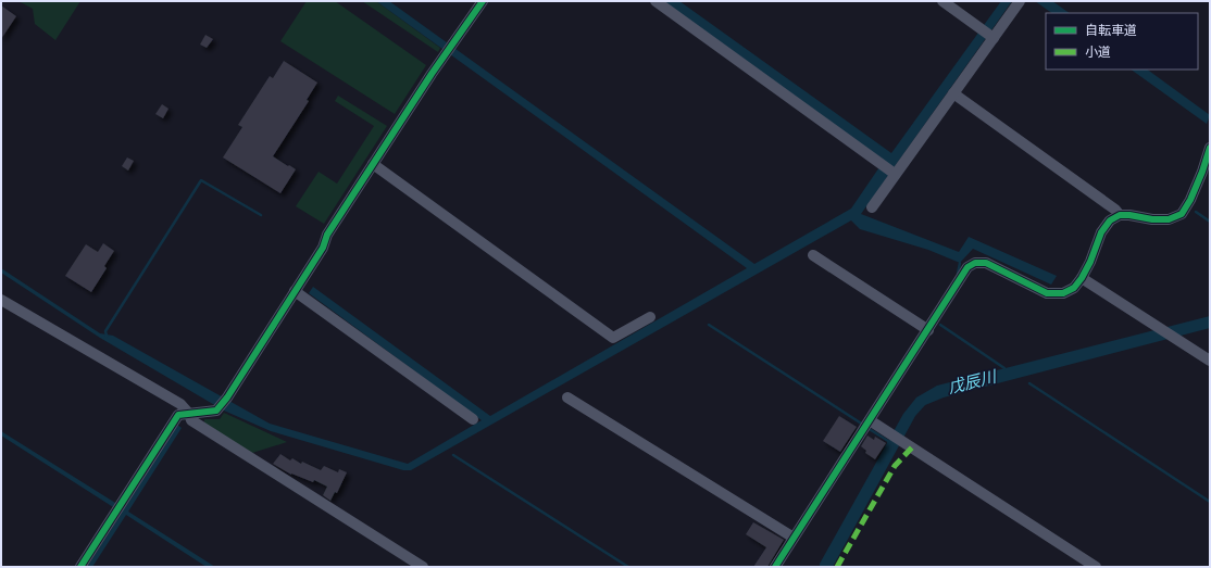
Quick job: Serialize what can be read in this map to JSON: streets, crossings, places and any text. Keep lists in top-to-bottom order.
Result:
{
  "water": ["戊辰川"],
  "legend": ["自転車道", "小道"]
}
